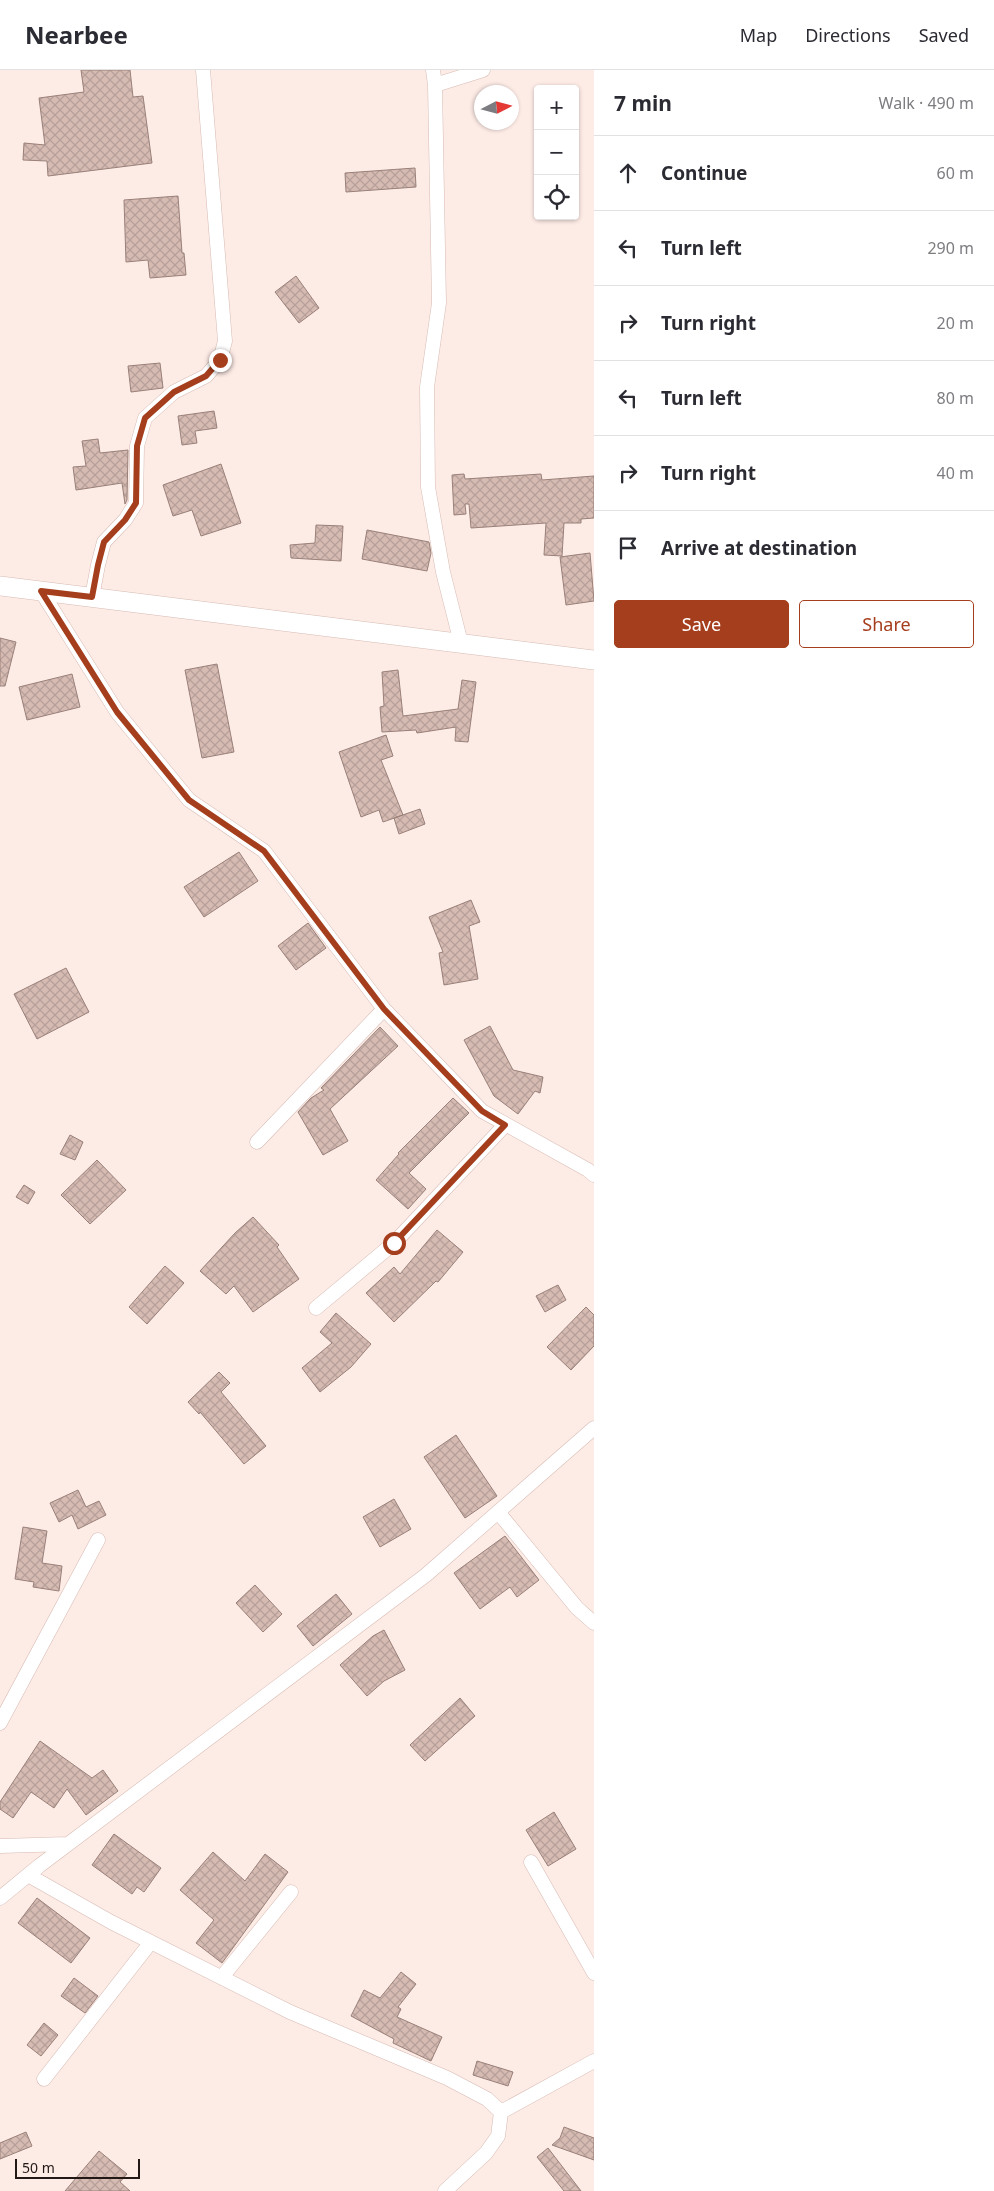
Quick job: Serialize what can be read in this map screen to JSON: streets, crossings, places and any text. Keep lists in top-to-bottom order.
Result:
{
  "scale_bar": "50 m",
  "north": "right",
  "page": {
    "header": "Nearbee",
    "nav": ["Map", "Directions", "Saved"],
    "heading": ["7 min", "Walk · 490 m"],
    "map_buttons": ["+", "−"],
    "list": [
      ["Continue", "60 m"],
      ["Turn left", "290 m"],
      ["Turn right", "20 m"],
      ["Turn left", "80 m"],
      ["Turn right", "40 m"],
      "Arrive at destination"
    ],
    "buttons": ["Save", "Share"],
    "scale": "50 m"
  }
}
